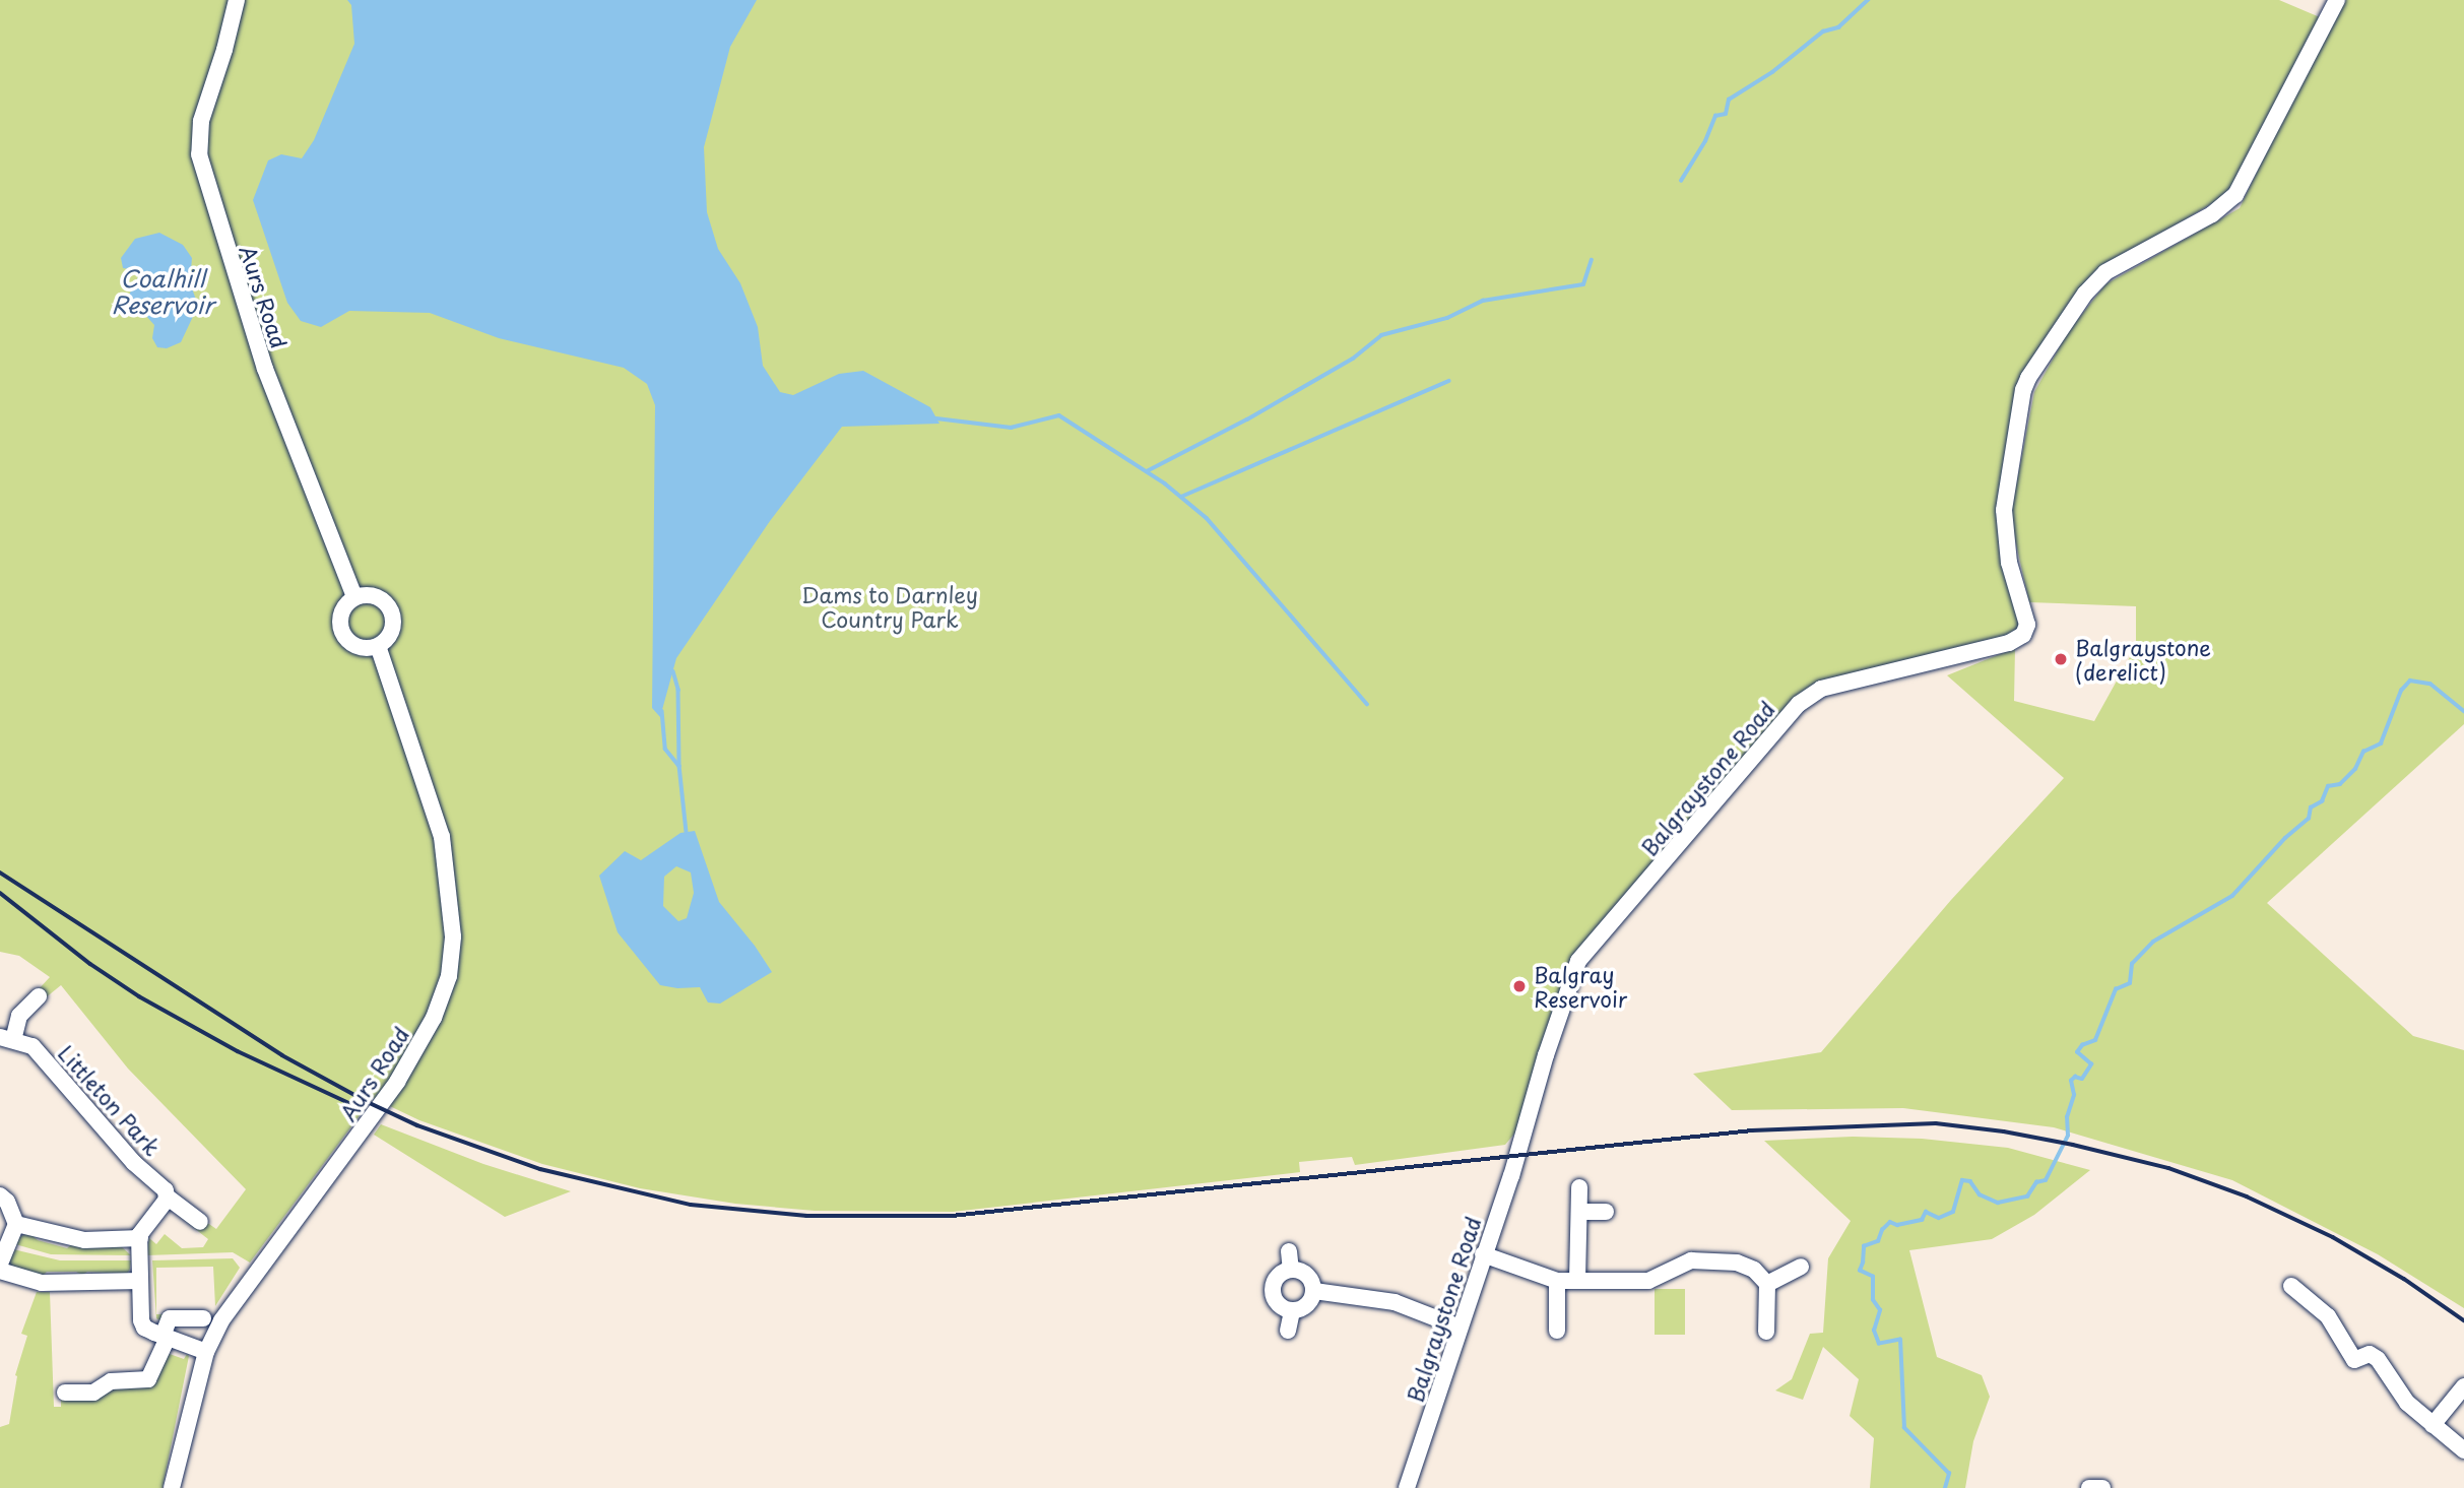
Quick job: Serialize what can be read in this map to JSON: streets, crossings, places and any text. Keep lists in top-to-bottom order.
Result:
{
  "streets": {
    "street": ["Aurs Road", "Balgraystone Road", "Littleton Park"]
  },
  "water": ["Coalhill Reservoir"],
  "parks": ["Dams to Darnley Country Park"],
  "places": ["Balgraystone (derelict)", "Balgray Reservoir"]
}
